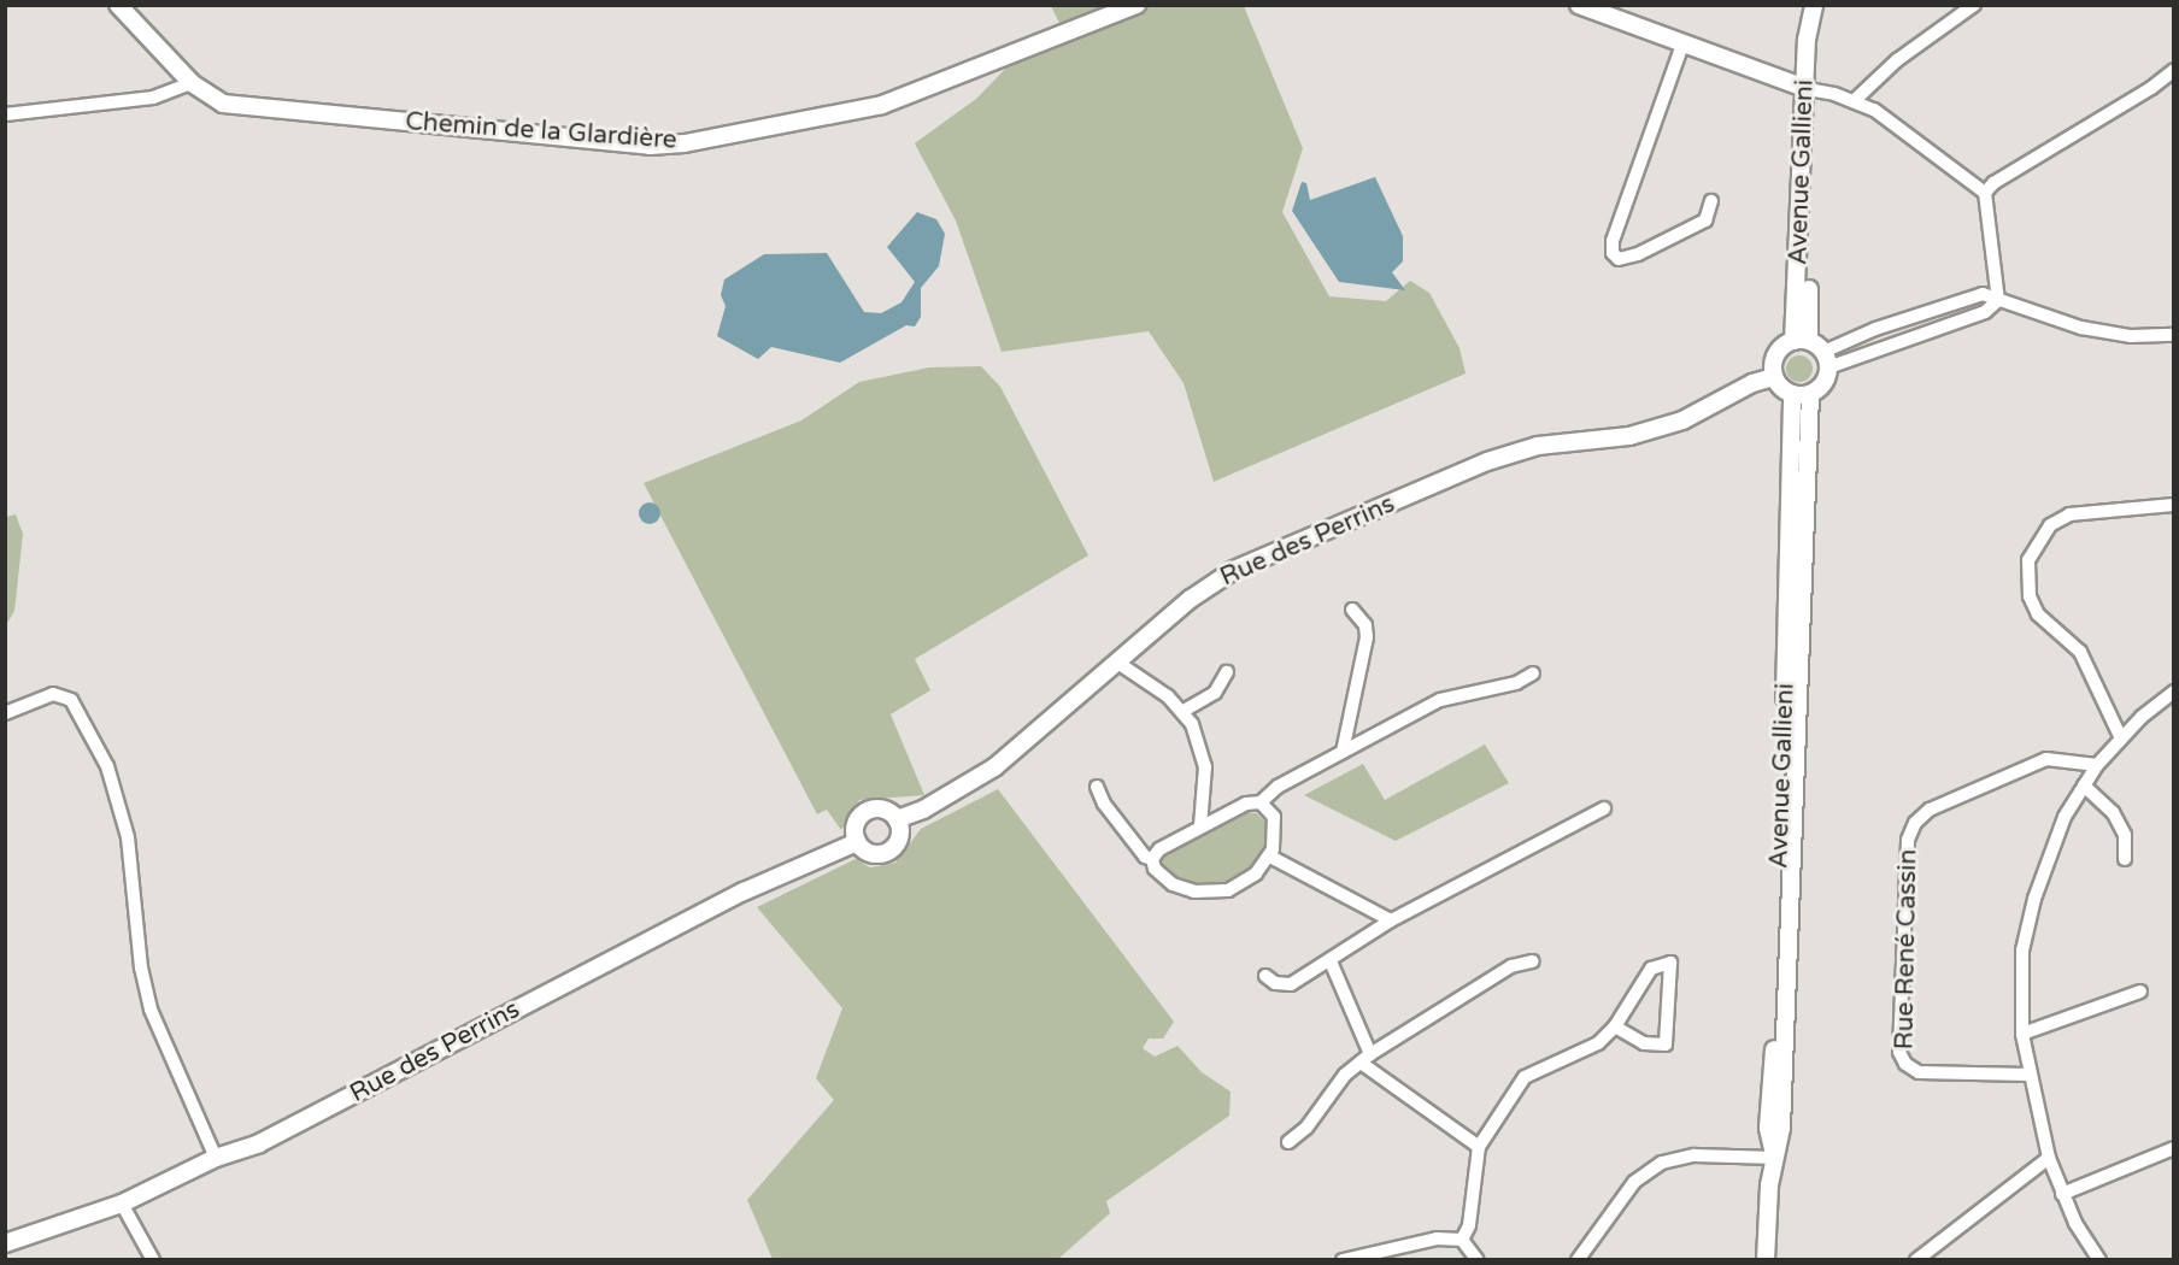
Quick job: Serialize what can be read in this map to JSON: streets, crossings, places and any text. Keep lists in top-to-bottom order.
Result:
{
  "streets": {
    "street": [
      "Chemin de la Glardière",
      "Avenue Gallieni",
      "Rue des Perrins",
      "Rue René Cassin"
    ]
  },
  "crossings": [
    ["Avenue Gallieni", "Rue des Perrins"]
  ]
}
